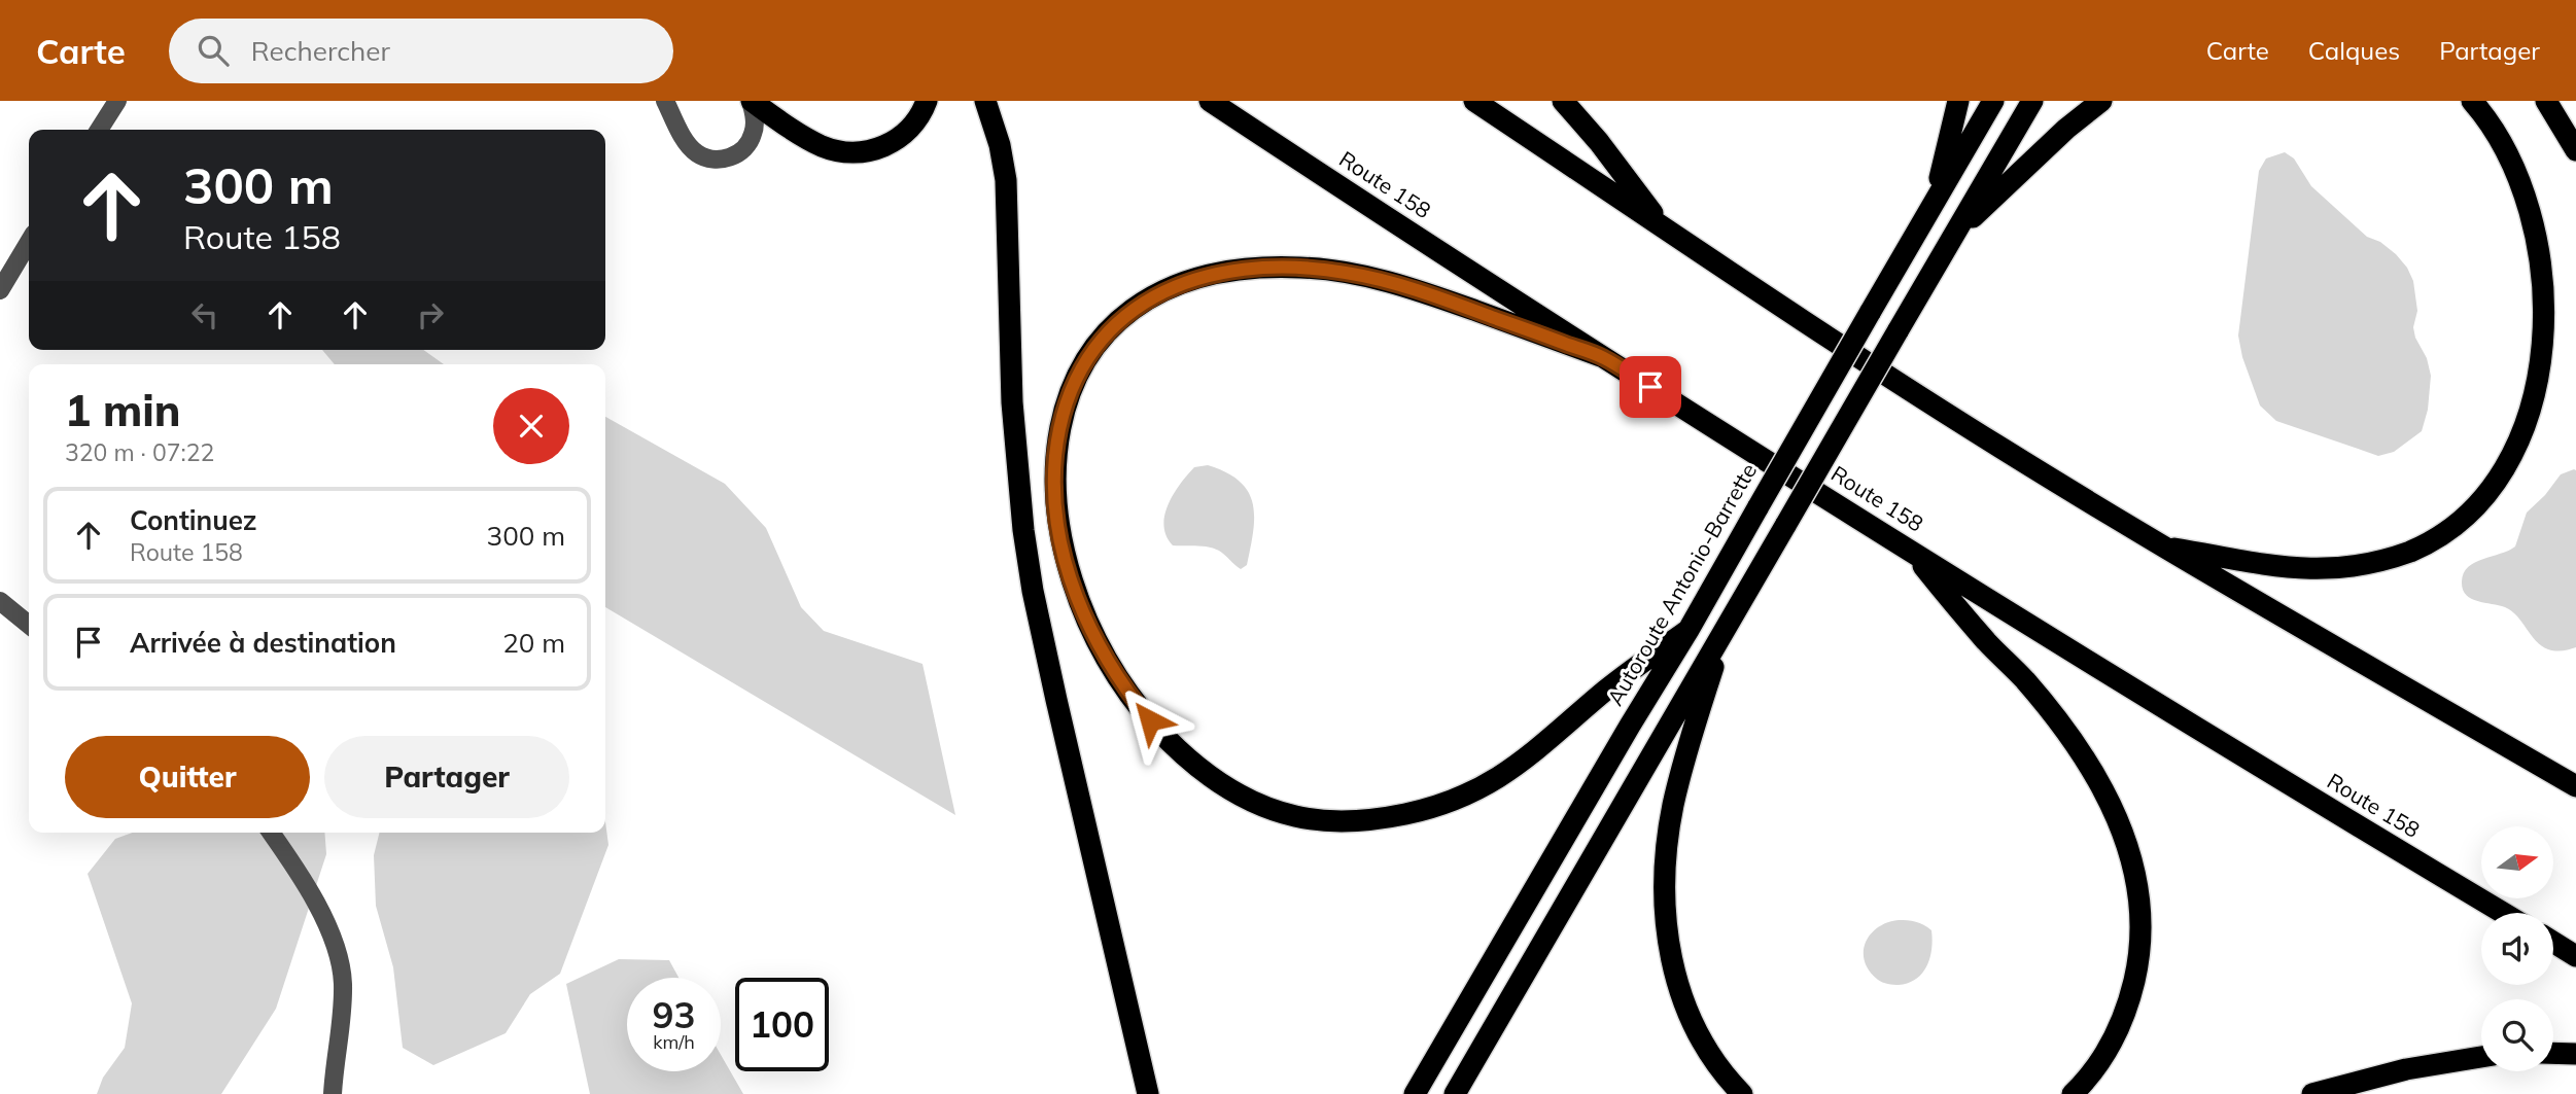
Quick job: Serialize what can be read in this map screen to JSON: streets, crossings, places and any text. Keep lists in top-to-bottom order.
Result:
{
  "streets": {
    "highway": ["Route 158", "Autoroute Antonio-Barrette"]
  },
  "north": "right",
  "page": {
    "header": "Carte",
    "search": "Rechercher",
    "nav": ["Carte", "Calques", "Partager"],
    "turn": ["300 m", "Route 158"],
    "heading": ["1 min", "320 m · 07:22"],
    "list": [
      {
        "name": "Continuez",
        "note": "Route 158",
        "value": "300 m"
      },
      {
        "name": "Arrivée à destination",
        "value": "20 m"
      }
    ],
    "buttons": ["Quitter", "Partager"],
    "speed": "93 km/h",
    "limit": "100"
  }
}
